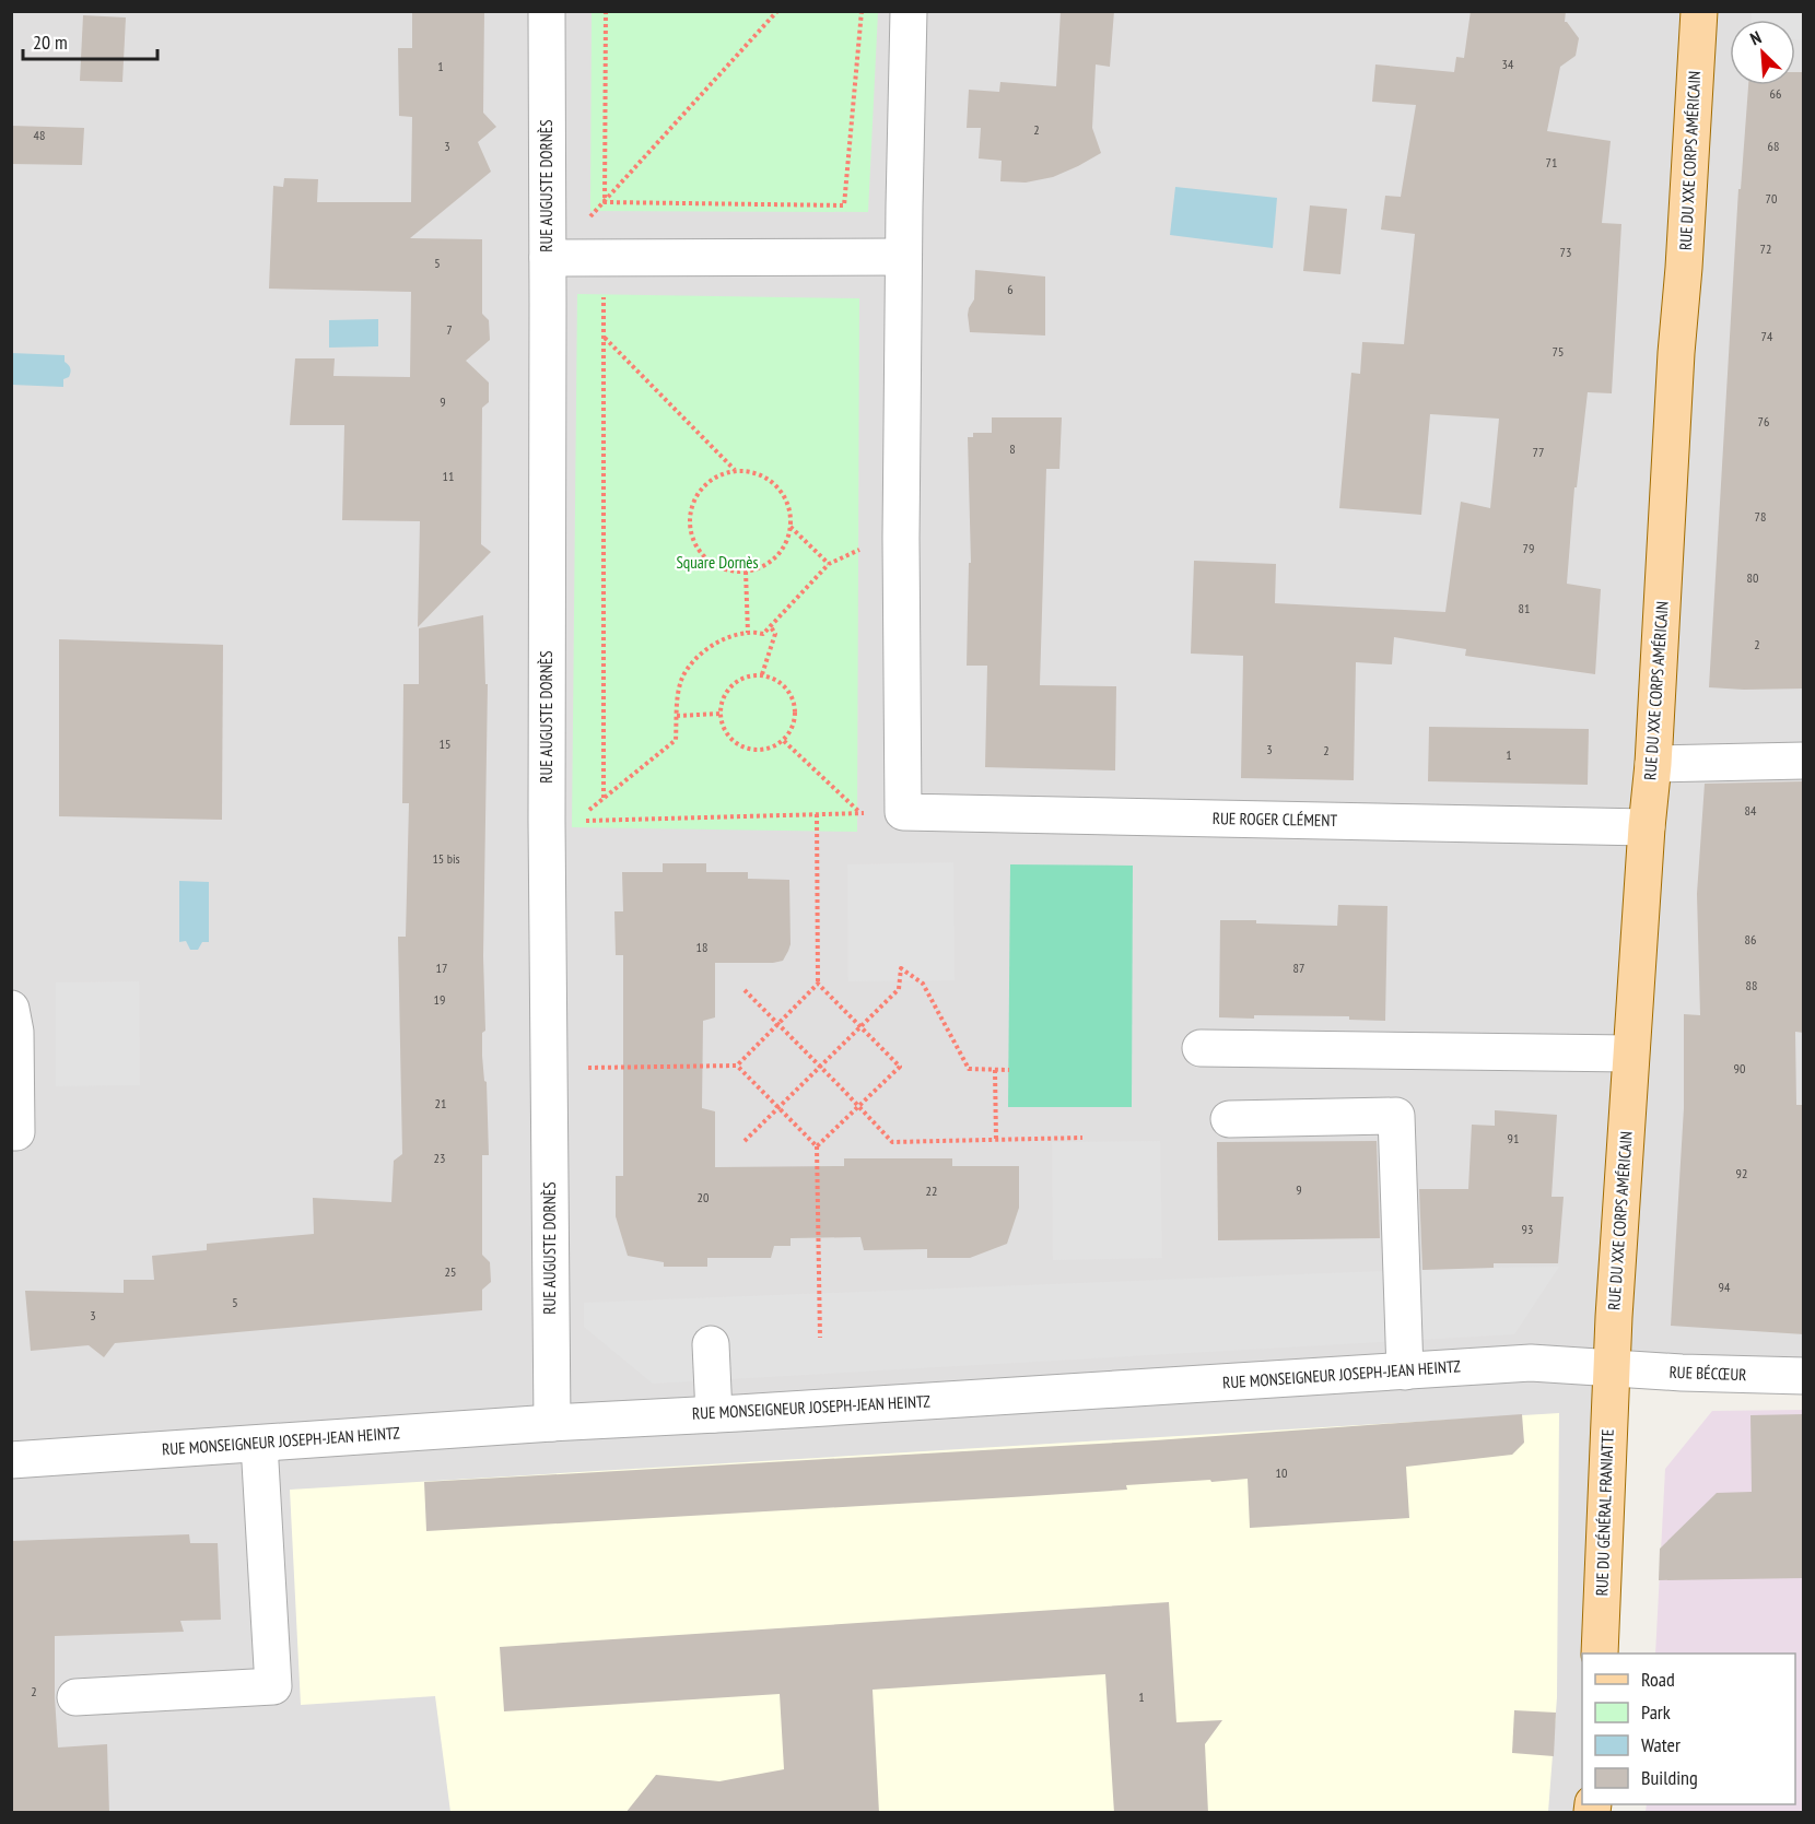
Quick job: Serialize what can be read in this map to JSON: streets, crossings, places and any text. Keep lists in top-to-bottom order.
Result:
{
  "streets": {
    "main road": ["RUE DU XXE CORPS AMÉRICAIN", "RUE DU GÉNÉRAL FRANIATTE"],
    "street": [
      "RUE AUGUSTE DORNÈS",
      "RUE ROGER CLÉMENT",
      "RUE BÉCŒUR",
      "RUE MONSEIGNEUR JOSEPH-JEAN HEINTZ"
    ]
  },
  "crossings": [
    ["RUE DU XXE CORPS AMÉRICAIN", "RUE ROGER CLÉMENT"],
    ["RUE DU XXE CORPS AMÉRICAIN", "RUE BÉCŒUR"],
    ["RUE DU XXE CORPS AMÉRICAIN", "RUE MONSEIGNEUR JOSEPH-JEAN HEINTZ"],
    ["RUE DU XXE CORPS AMÉRICAIN", "RUE DU GÉNÉRAL FRANIATTE"],
    ["RUE AUGUSTE DORNÈS", "RUE MONSEIGNEUR JOSEPH-JEAN HEINTZ"],
    ["RUE BÉCŒUR", "RUE MONSEIGNEUR JOSEPH-JEAN HEINTZ"],
    ["RUE BÉCŒUR", "RUE DU GÉNÉRAL FRANIATTE"],
    ["RUE MONSEIGNEUR JOSEPH-JEAN HEINTZ", "RUE DU GÉNÉRAL FRANIATTE"]
  ],
  "parks": ["Square Dornès"],
  "house_numbers": [
    "34",
    "1",
    "66",
    "2",
    "48",
    "3",
    "68",
    "71",
    "70",
    "72",
    "73",
    "5",
    "6",
    "7",
    "74",
    "75",
    "9",
    "76",
    "8",
    "77",
    "11",
    "78",
    "79",
    "80",
    "81",
    "2",
    "15",
    "3",
    "2",
    "1",
    "84",
    "15 bis",
    "86",
    "18",
    "17",
    "87",
    "88",
    "19",
    "90",
    "21",
    "91",
    "23",
    "92",
    "9",
    "22",
    "20",
    "93",
    "25",
    "94",
    "5",
    "3",
    "10",
    "2",
    "1"
  ],
  "legend": [
    "Road",
    "Park",
    "Water",
    "Building"
  ],
  "scale_bar": "20 m",
  "north": "top left"
}
